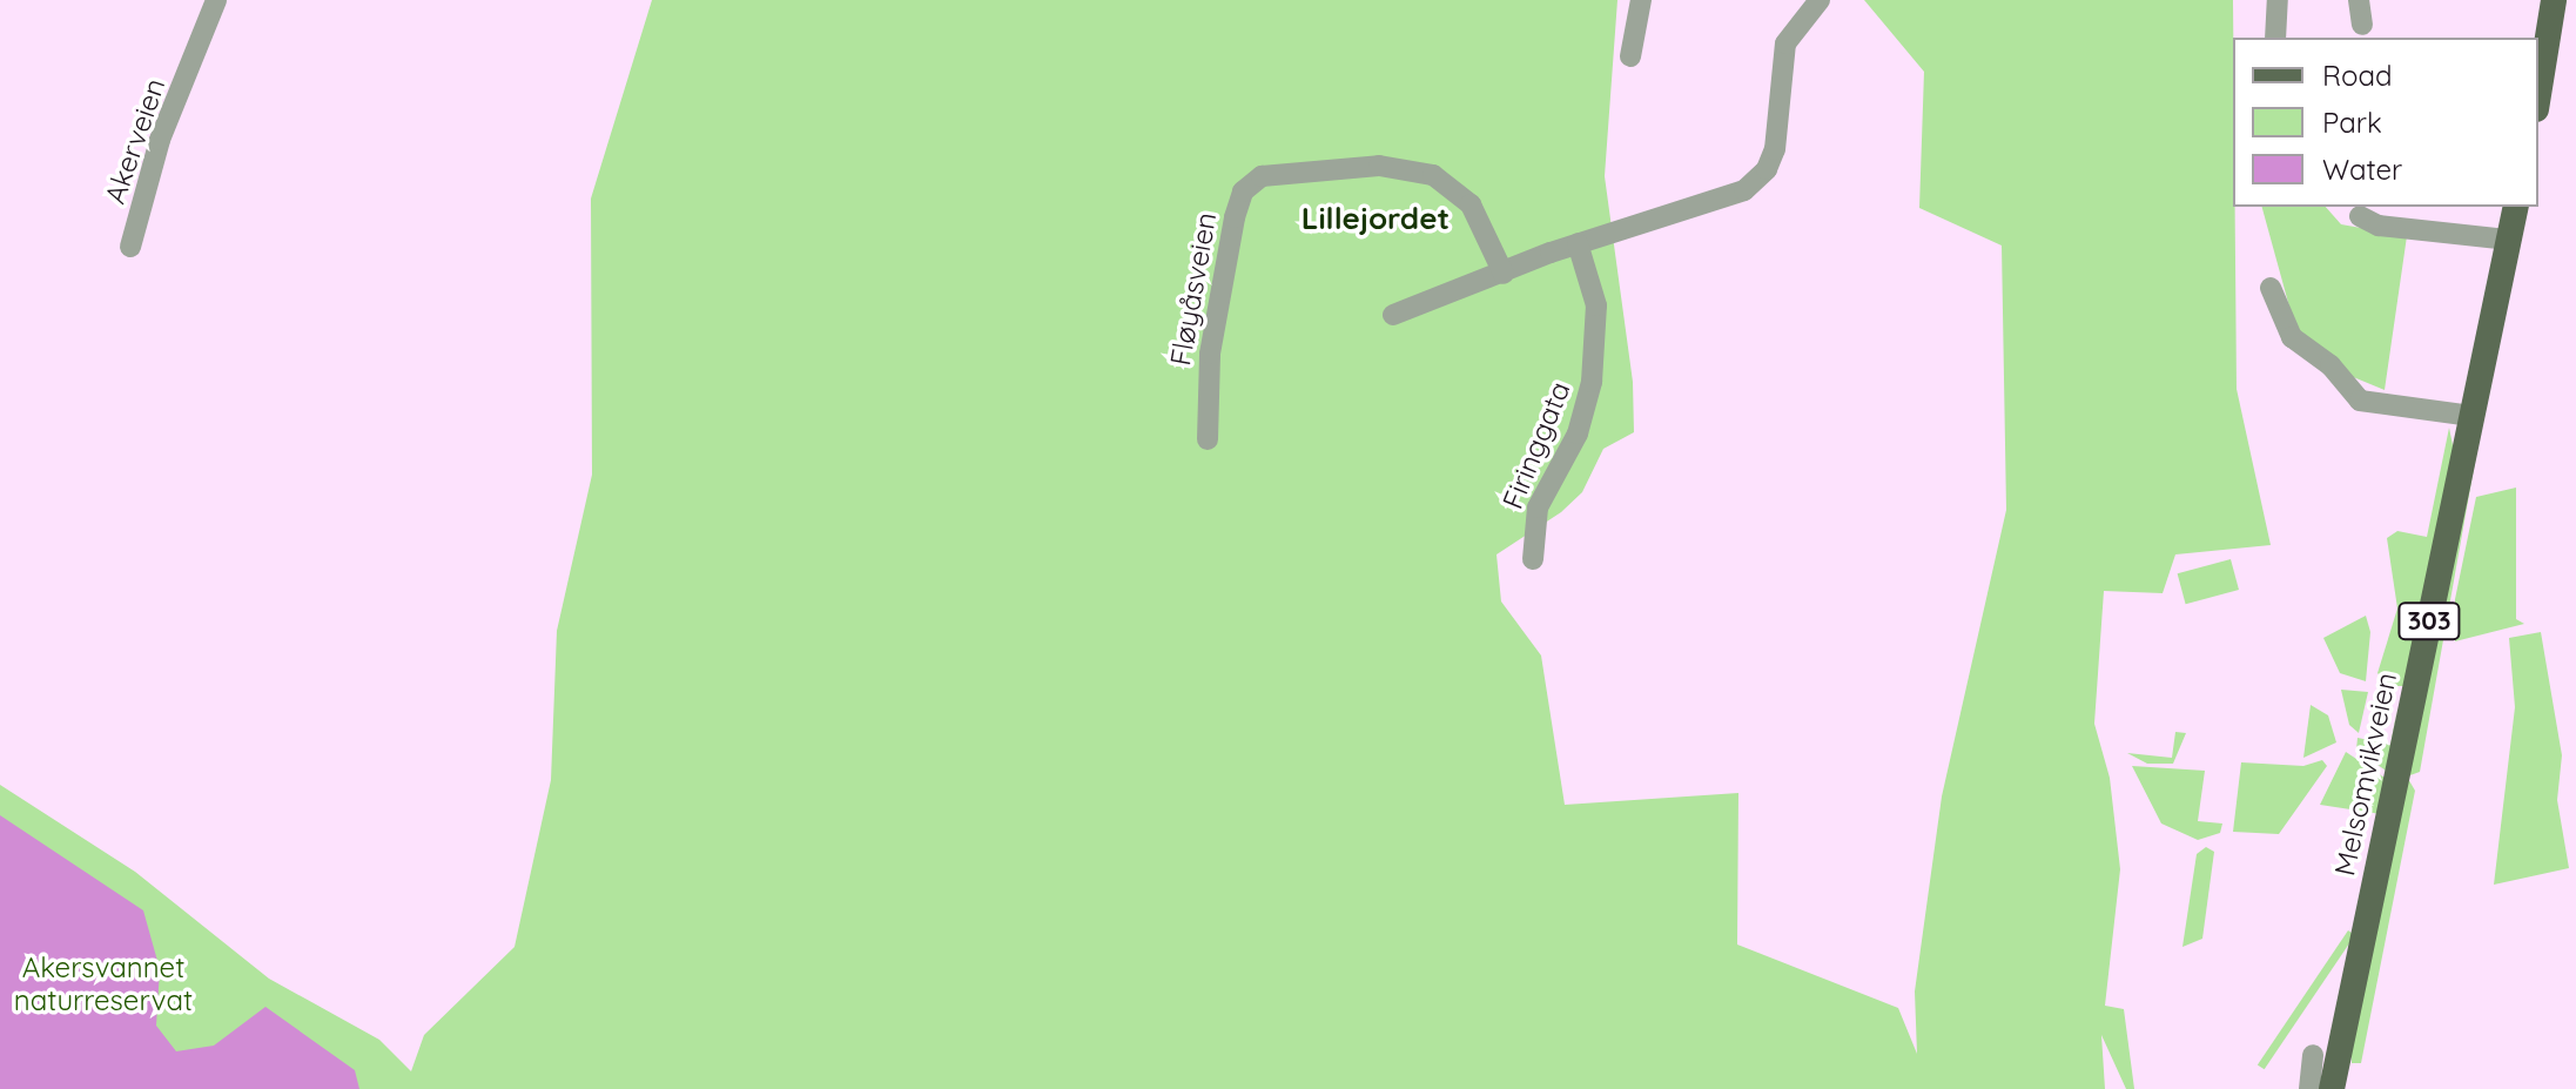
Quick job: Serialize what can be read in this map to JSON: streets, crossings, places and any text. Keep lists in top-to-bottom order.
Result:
{
  "streets": {
    "main road": ["303", "Melsomvikveien"],
    "street": ["Akerveien", "Fløyåsveien", "Firinggata"]
  },
  "districts": ["Lillejordet"],
  "parks": ["Akersvannet naturreservat"],
  "legend": ["Road", "Park", "Water"]
}
